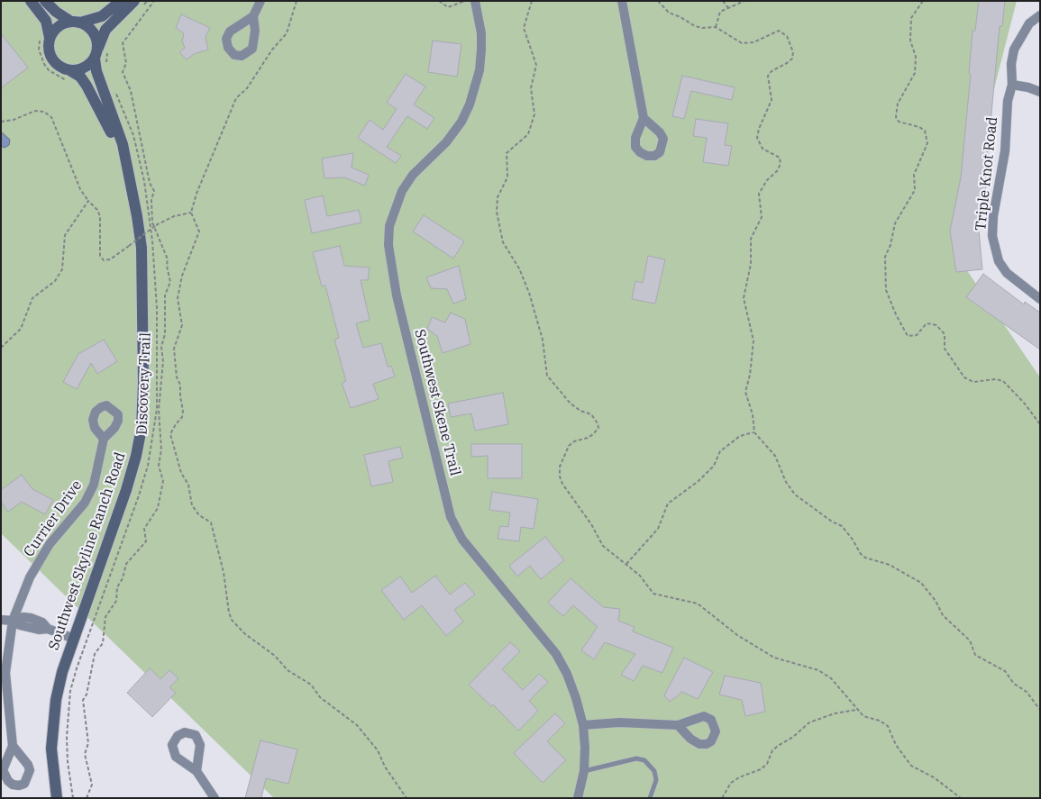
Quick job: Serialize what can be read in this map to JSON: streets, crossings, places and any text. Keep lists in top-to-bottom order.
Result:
{
  "streets": {
    "street": [
      "Triple Knot Road",
      "Southwest Skene Trail",
      "Currier Drive",
      "Southwest Skyline Ranch Road"
    ],
    "path": ["Discovery Trail"]
  }
}
